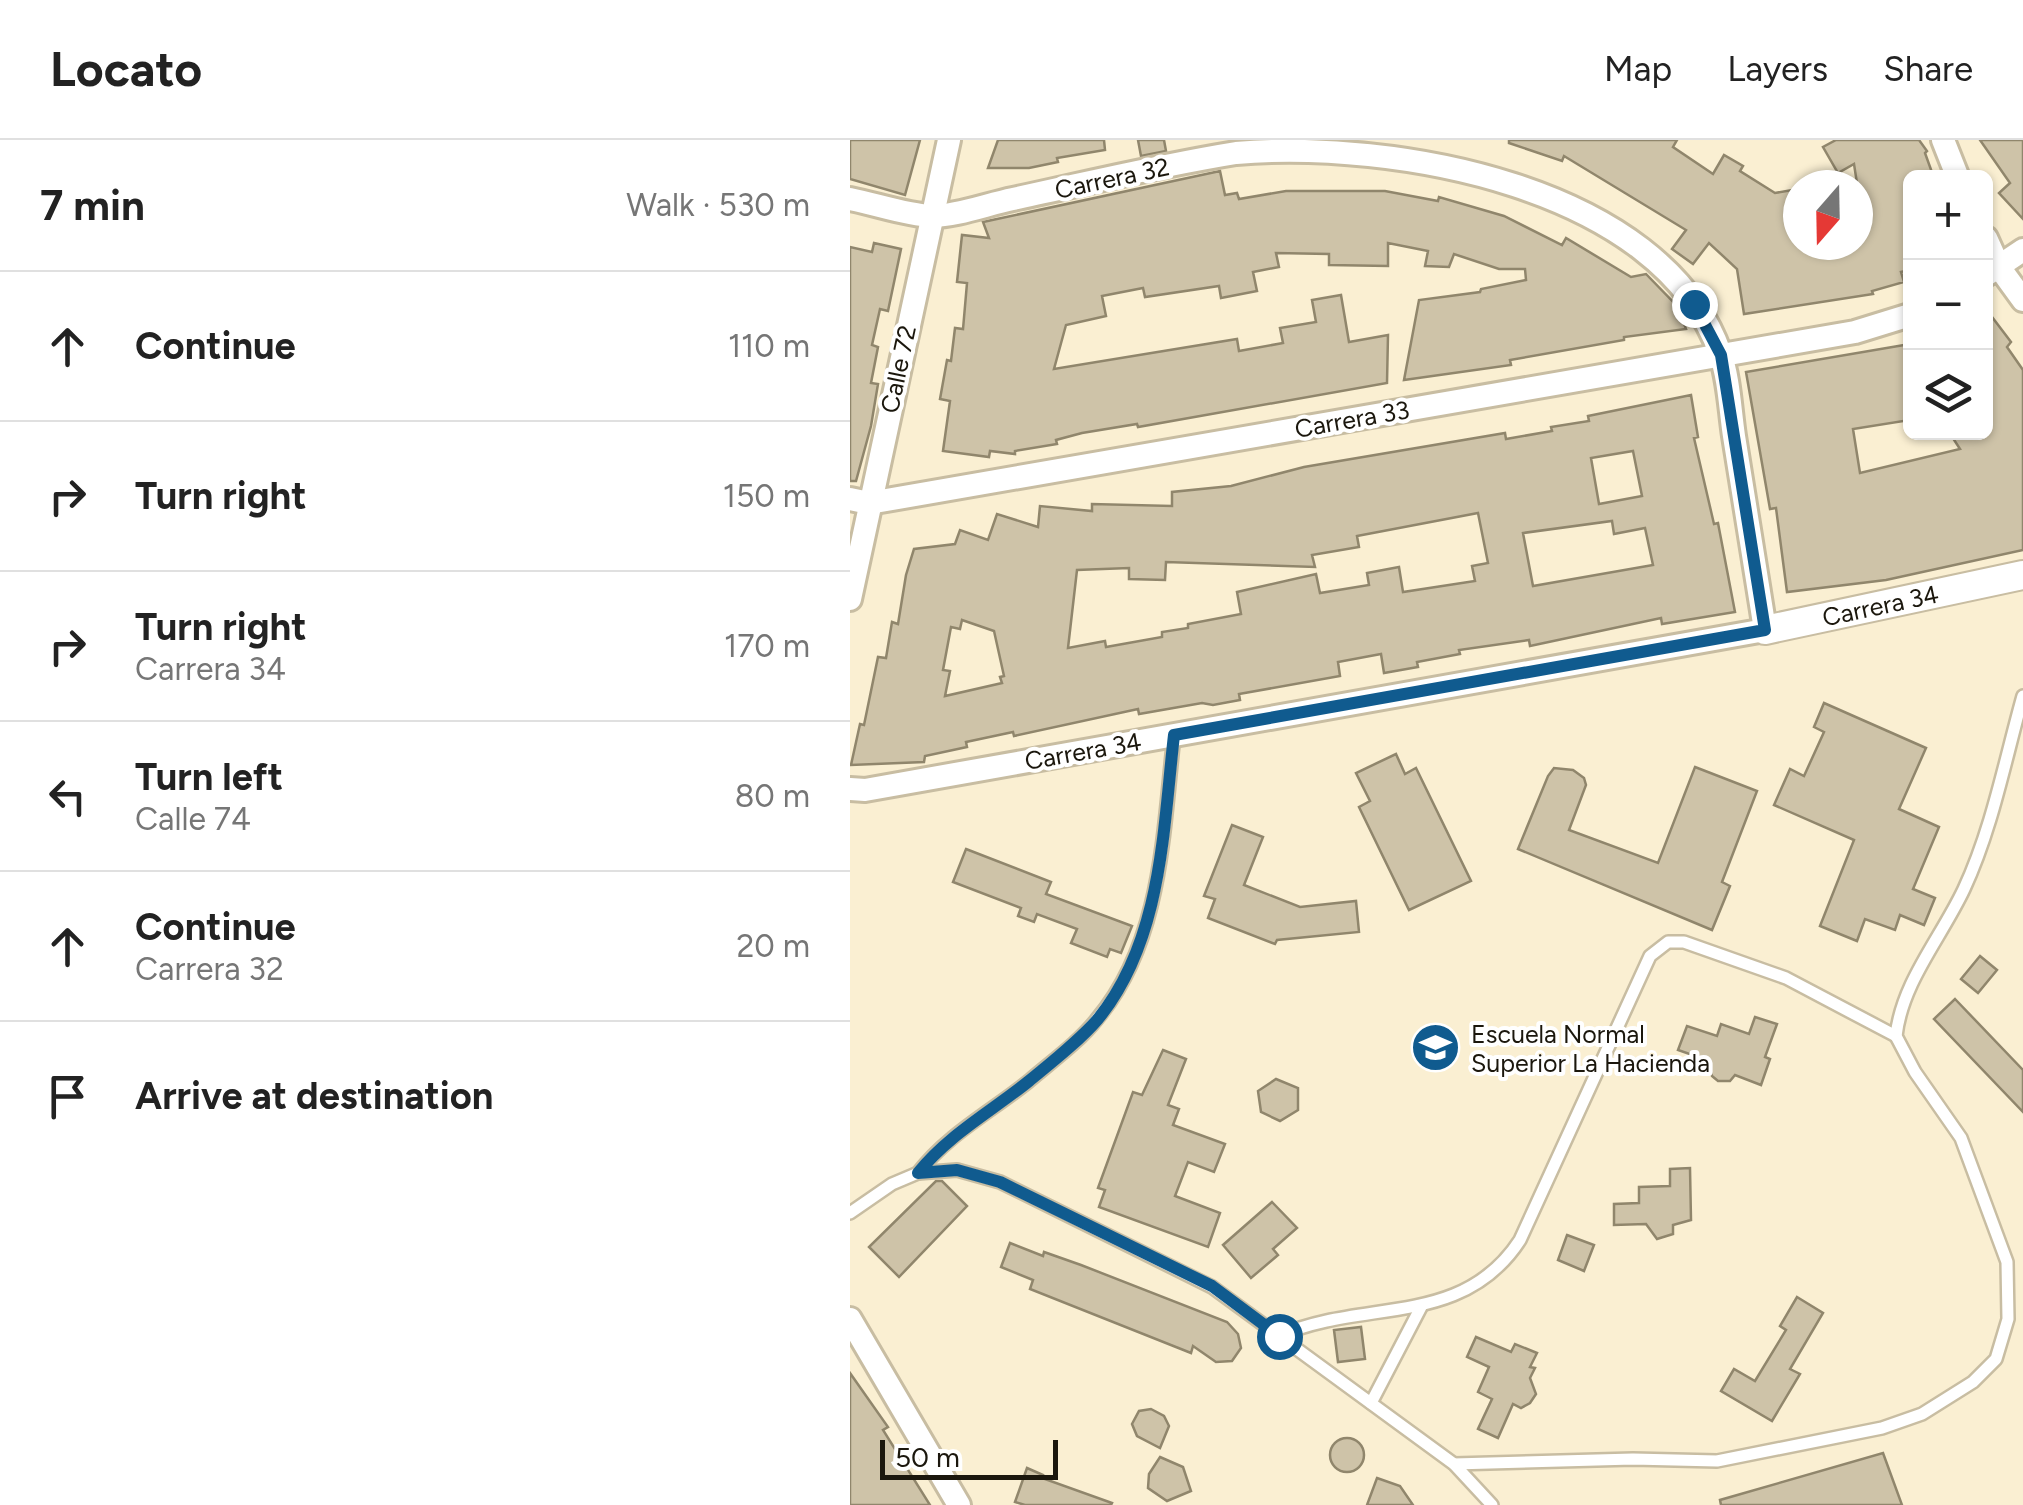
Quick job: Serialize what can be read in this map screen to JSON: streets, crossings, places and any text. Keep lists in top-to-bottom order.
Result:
{
  "streets": {
    "street": [
      "Carrera 32",
      "Calle 72",
      "Carrera 33",
      "Carrera 34"
    ]
  },
  "crossings": [
    ["Carrera 32", "Calle 72"],
    ["Carrera 32", "Carrera 33"],
    ["Carrera 32", "Carrera 34"],
    ["Calle 72", "Carrera 33"]
  ],
  "places": {
    "school or university": ["Escuela Normal Superior La Hacienda"]
  },
  "scale_bar": "50 m",
  "north": "bottom",
  "page": {
    "header": "Locato",
    "nav": ["Map", "Layers", "Share"],
    "heading": ["7 min", "Walk · 530 m"],
    "map_buttons": ["+", "−"],
    "list": [
      ["Continue", "110 m"],
      ["Turn right", "150 m"],
      ["Turn right", "Carrera 34", "170 m"],
      ["Turn left", "Calle 74", "80 m"],
      ["Continue", "Carrera 32", "20 m"],
      "Arrive at destination"
    ],
    "scale": "50 m"
  }
}
